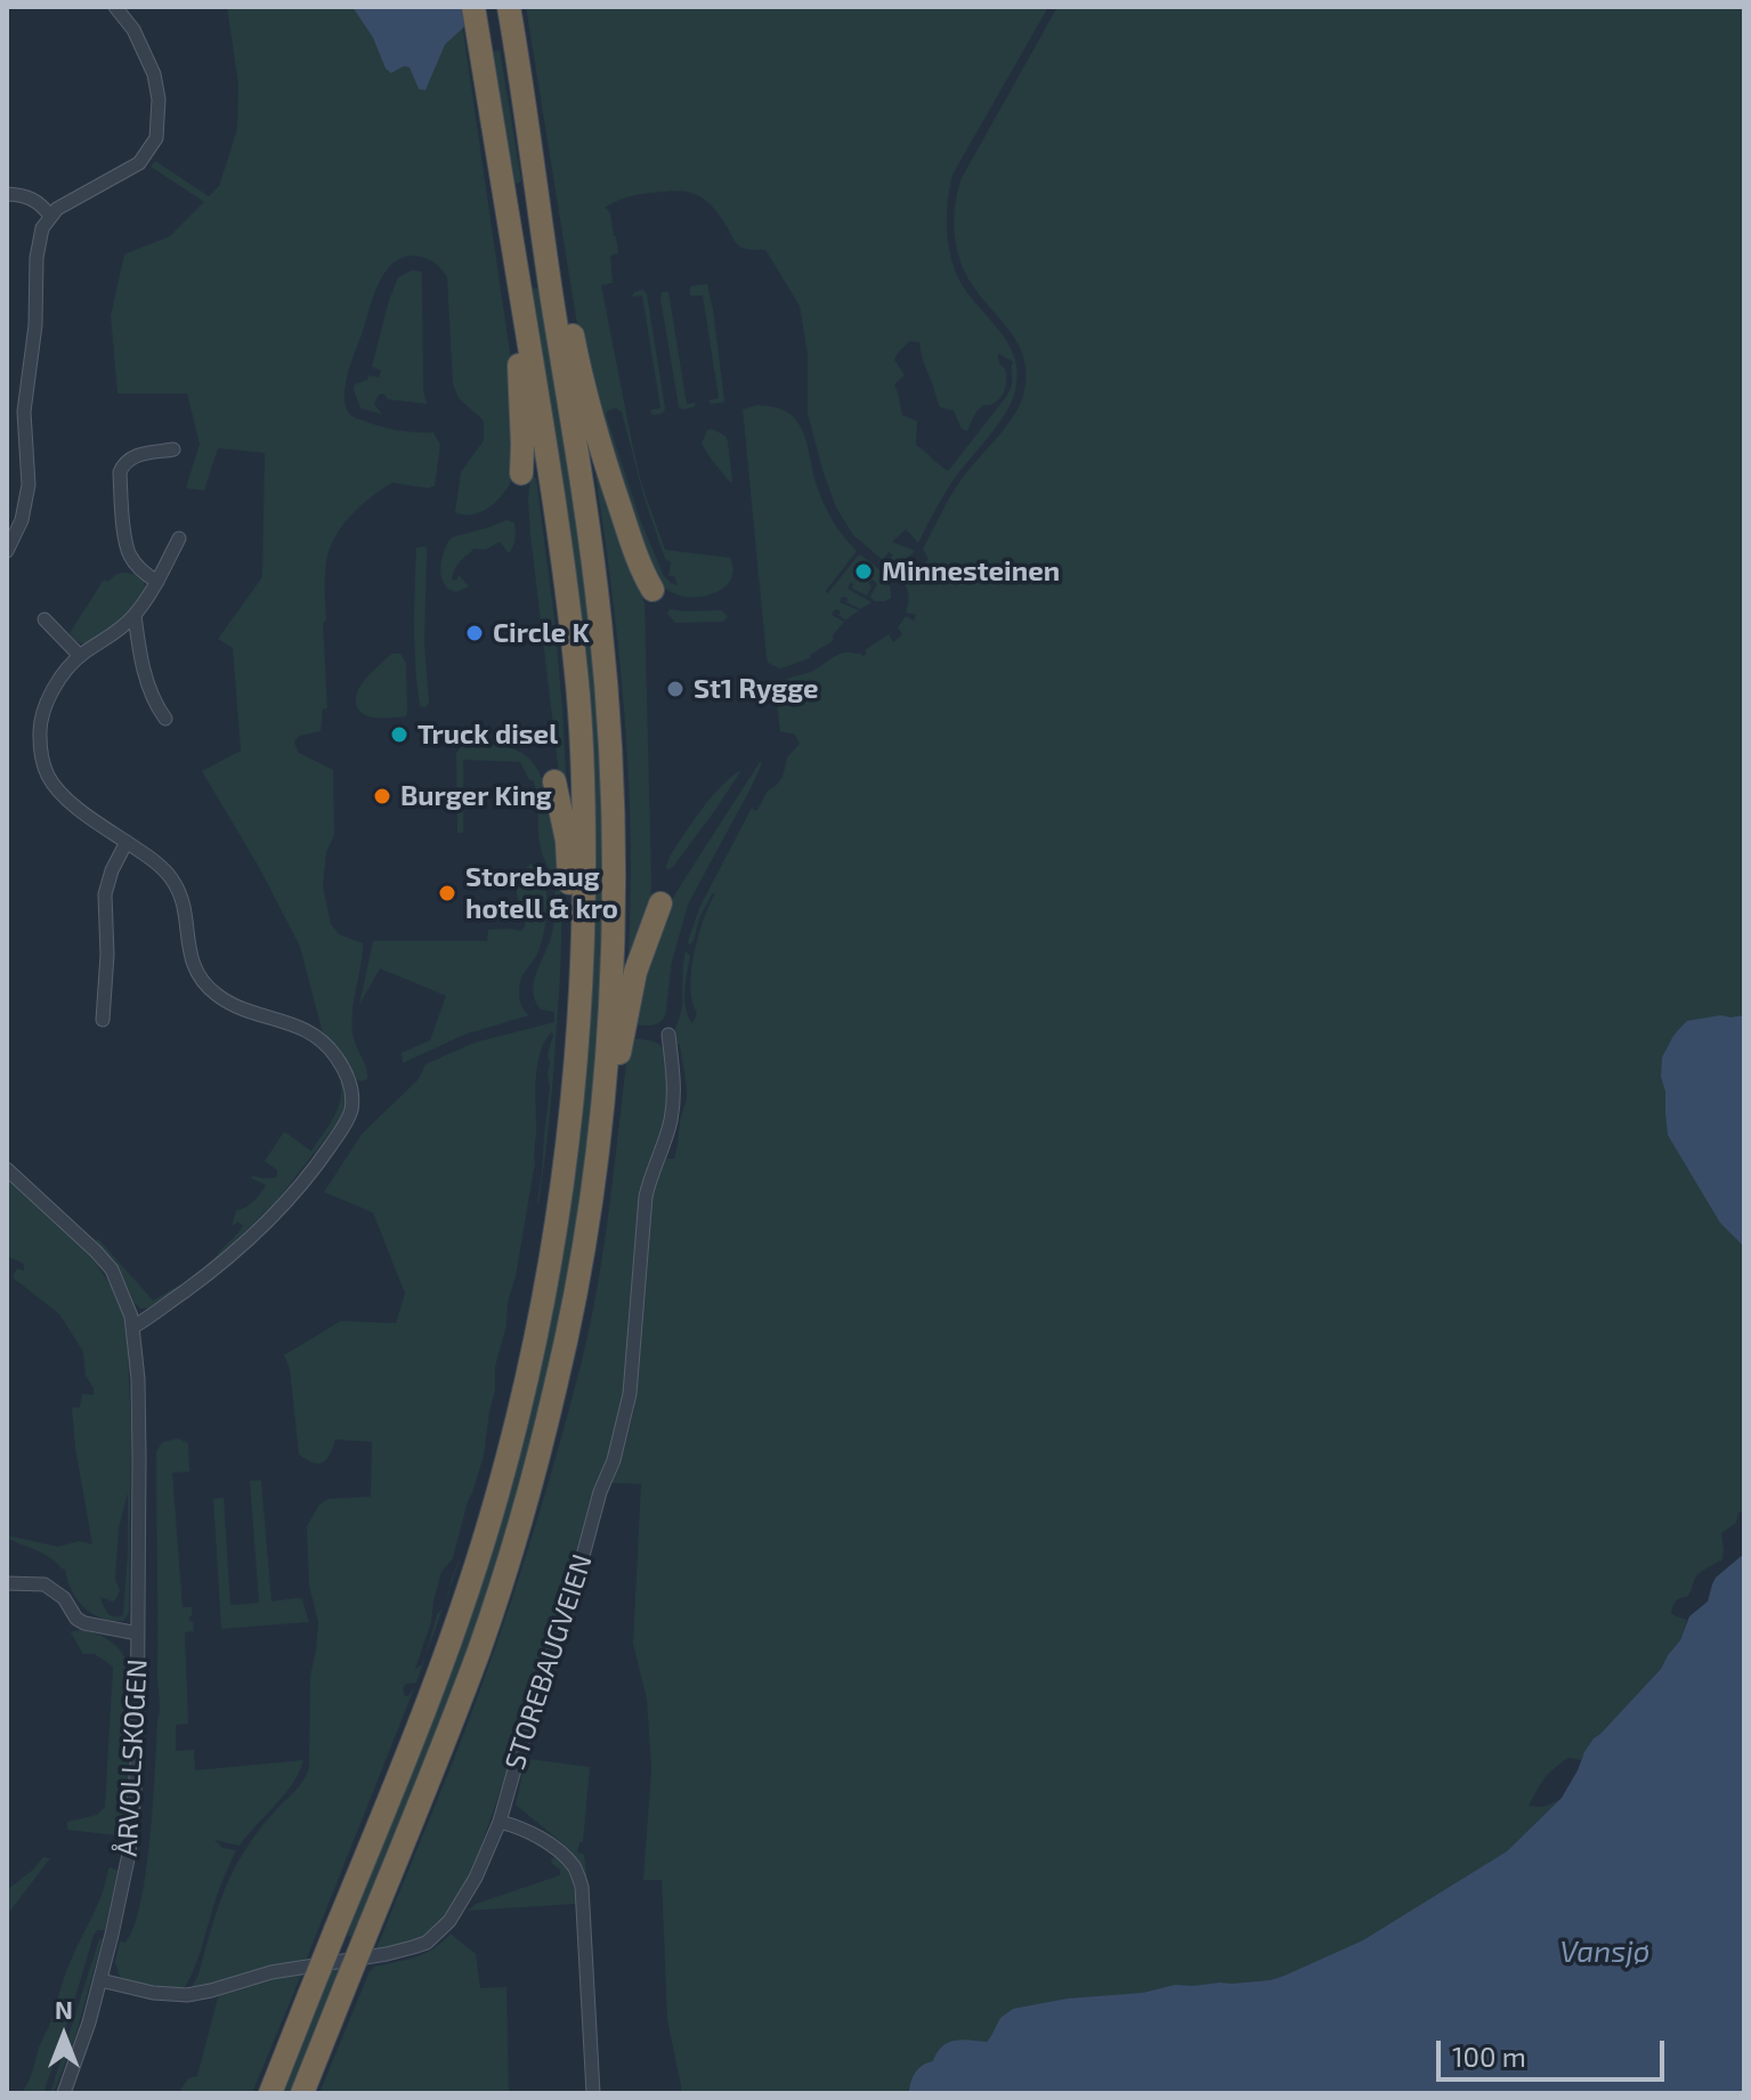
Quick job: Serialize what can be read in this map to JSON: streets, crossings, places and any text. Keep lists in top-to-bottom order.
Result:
{
  "streets": {
    "street": ["STOREBAUGVEIEN", "ÅRVOLLSKOGEN"]
  },
  "crossings": [
    ["STOREBAUGVEIEN", "ÅRVOLLSKOGEN"]
  ],
  "water": ["Vansjø"],
  "places": [
    "Minnesteinen",
    "Circle K",
    "St1 Rygge",
    "Truck disel",
    "Burger King",
    "Storebaug hotell & kro"
  ],
  "scale_bar": "100 m",
  "north": "top"
}
